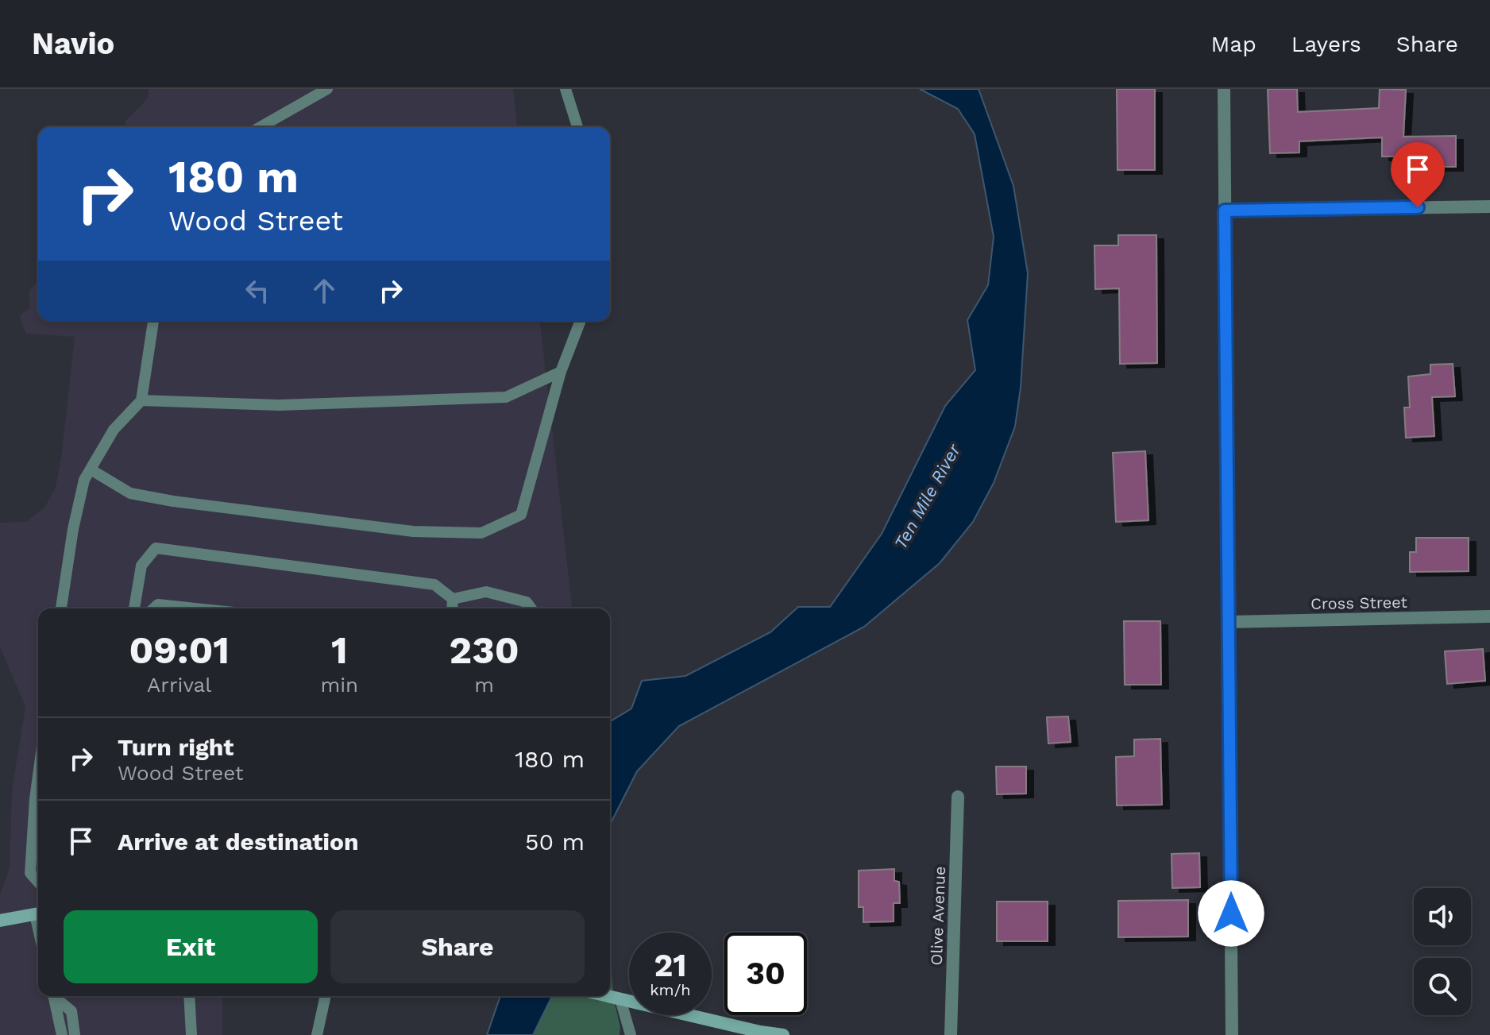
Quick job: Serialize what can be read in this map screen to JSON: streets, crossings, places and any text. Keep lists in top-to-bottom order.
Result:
{
  "streets": {
    "street": ["Cross Street", "Olive Avenue"]
  },
  "water": ["Ten Mile River"],
  "page": {
    "header": "Navio",
    "nav": ["Map", "Layers", "Share"],
    "turn": ["180 m", "Wood Street"],
    "eta": [
      "09:01",
      "Arrival",
      "1",
      "min",
      "230",
      "m"
    ],
    "list": [
      {
        "name": "Turn right",
        "note": "Wood Street",
        "value": "180 m"
      },
      {
        "name": "Arrive at destination",
        "value": "50 m"
      }
    ],
    "buttons": ["Exit", "Share"],
    "speed": "21 km/h",
    "limit": "30"
  }
}
